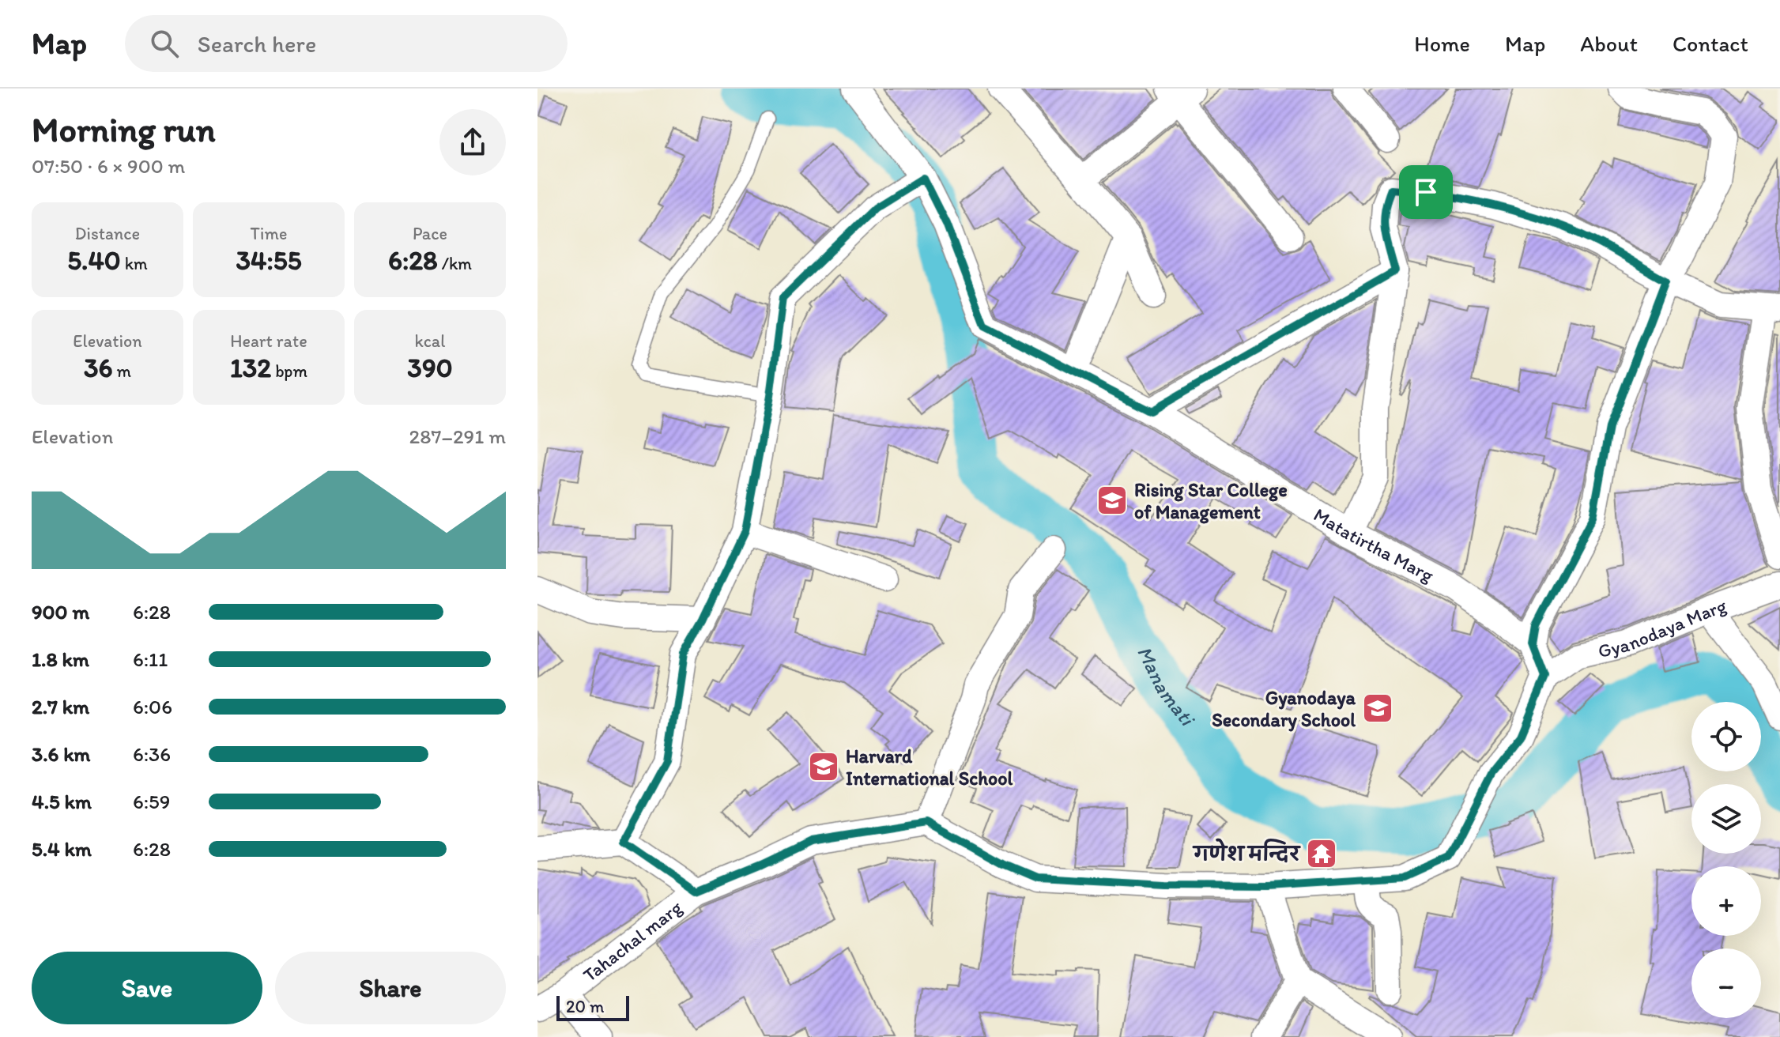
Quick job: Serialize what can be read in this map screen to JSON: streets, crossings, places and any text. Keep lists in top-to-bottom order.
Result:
{
  "streets": {
    "street": ["Matatirtha Marg", "Gyanodaya Marg", "Tahachal marg"]
  },
  "water": ["Manamati"],
  "places": {
    "school or university": ["Rising Star College of Management", "Gyanodaya Secondary School", "Harvard International School"],
    "temple": ["गणेश मन्दिर"]
  },
  "scale_bar": "20 m",
  "page": {
    "header": "Map",
    "search": "Search here",
    "nav": [
      "Home",
      "Map",
      "About",
      "Contact"
    ],
    "heading": ["Morning run", "07:50 · 6 × 900 m"],
    "stats": [
      ["Distance", "5.40 km"],
      ["Time", "34:55"],
      ["Pace", "6:28 /km"],
      ["Elevation", "36 m"],
      ["Heart rate", "132 bpm"],
      ["kcal", "390"]
    ],
    "chart": ["Elevation", "287–291 m"],
    "list": [
      {
        "name": "900 m",
        "note": "6:28"
      },
      {
        "name": "1.8 km",
        "note": "6:11"
      },
      {
        "name": "2.7 km",
        "note": "6:06"
      },
      {
        "name": "3.6 km",
        "note": "6:36"
      },
      {
        "name": "4.5 km",
        "note": "6:59"
      },
      {
        "name": "5.4 km",
        "note": "6:28"
      }
    ],
    "map_buttons": ["+", "−"],
    "buttons": ["Save", "Share"],
    "scale": "20 m"
  }
}
